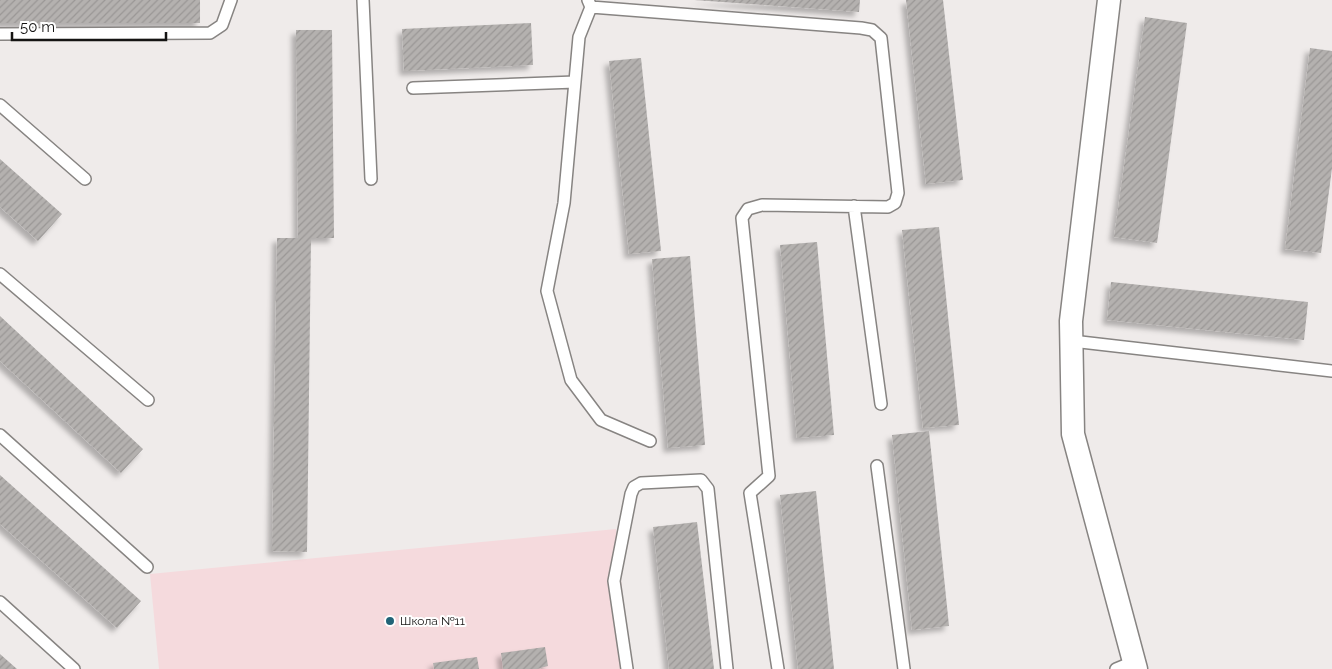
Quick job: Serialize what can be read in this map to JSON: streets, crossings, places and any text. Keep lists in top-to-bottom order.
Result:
{
  "places": ["Школа №11"],
  "scale_bar": "50 m"
}
